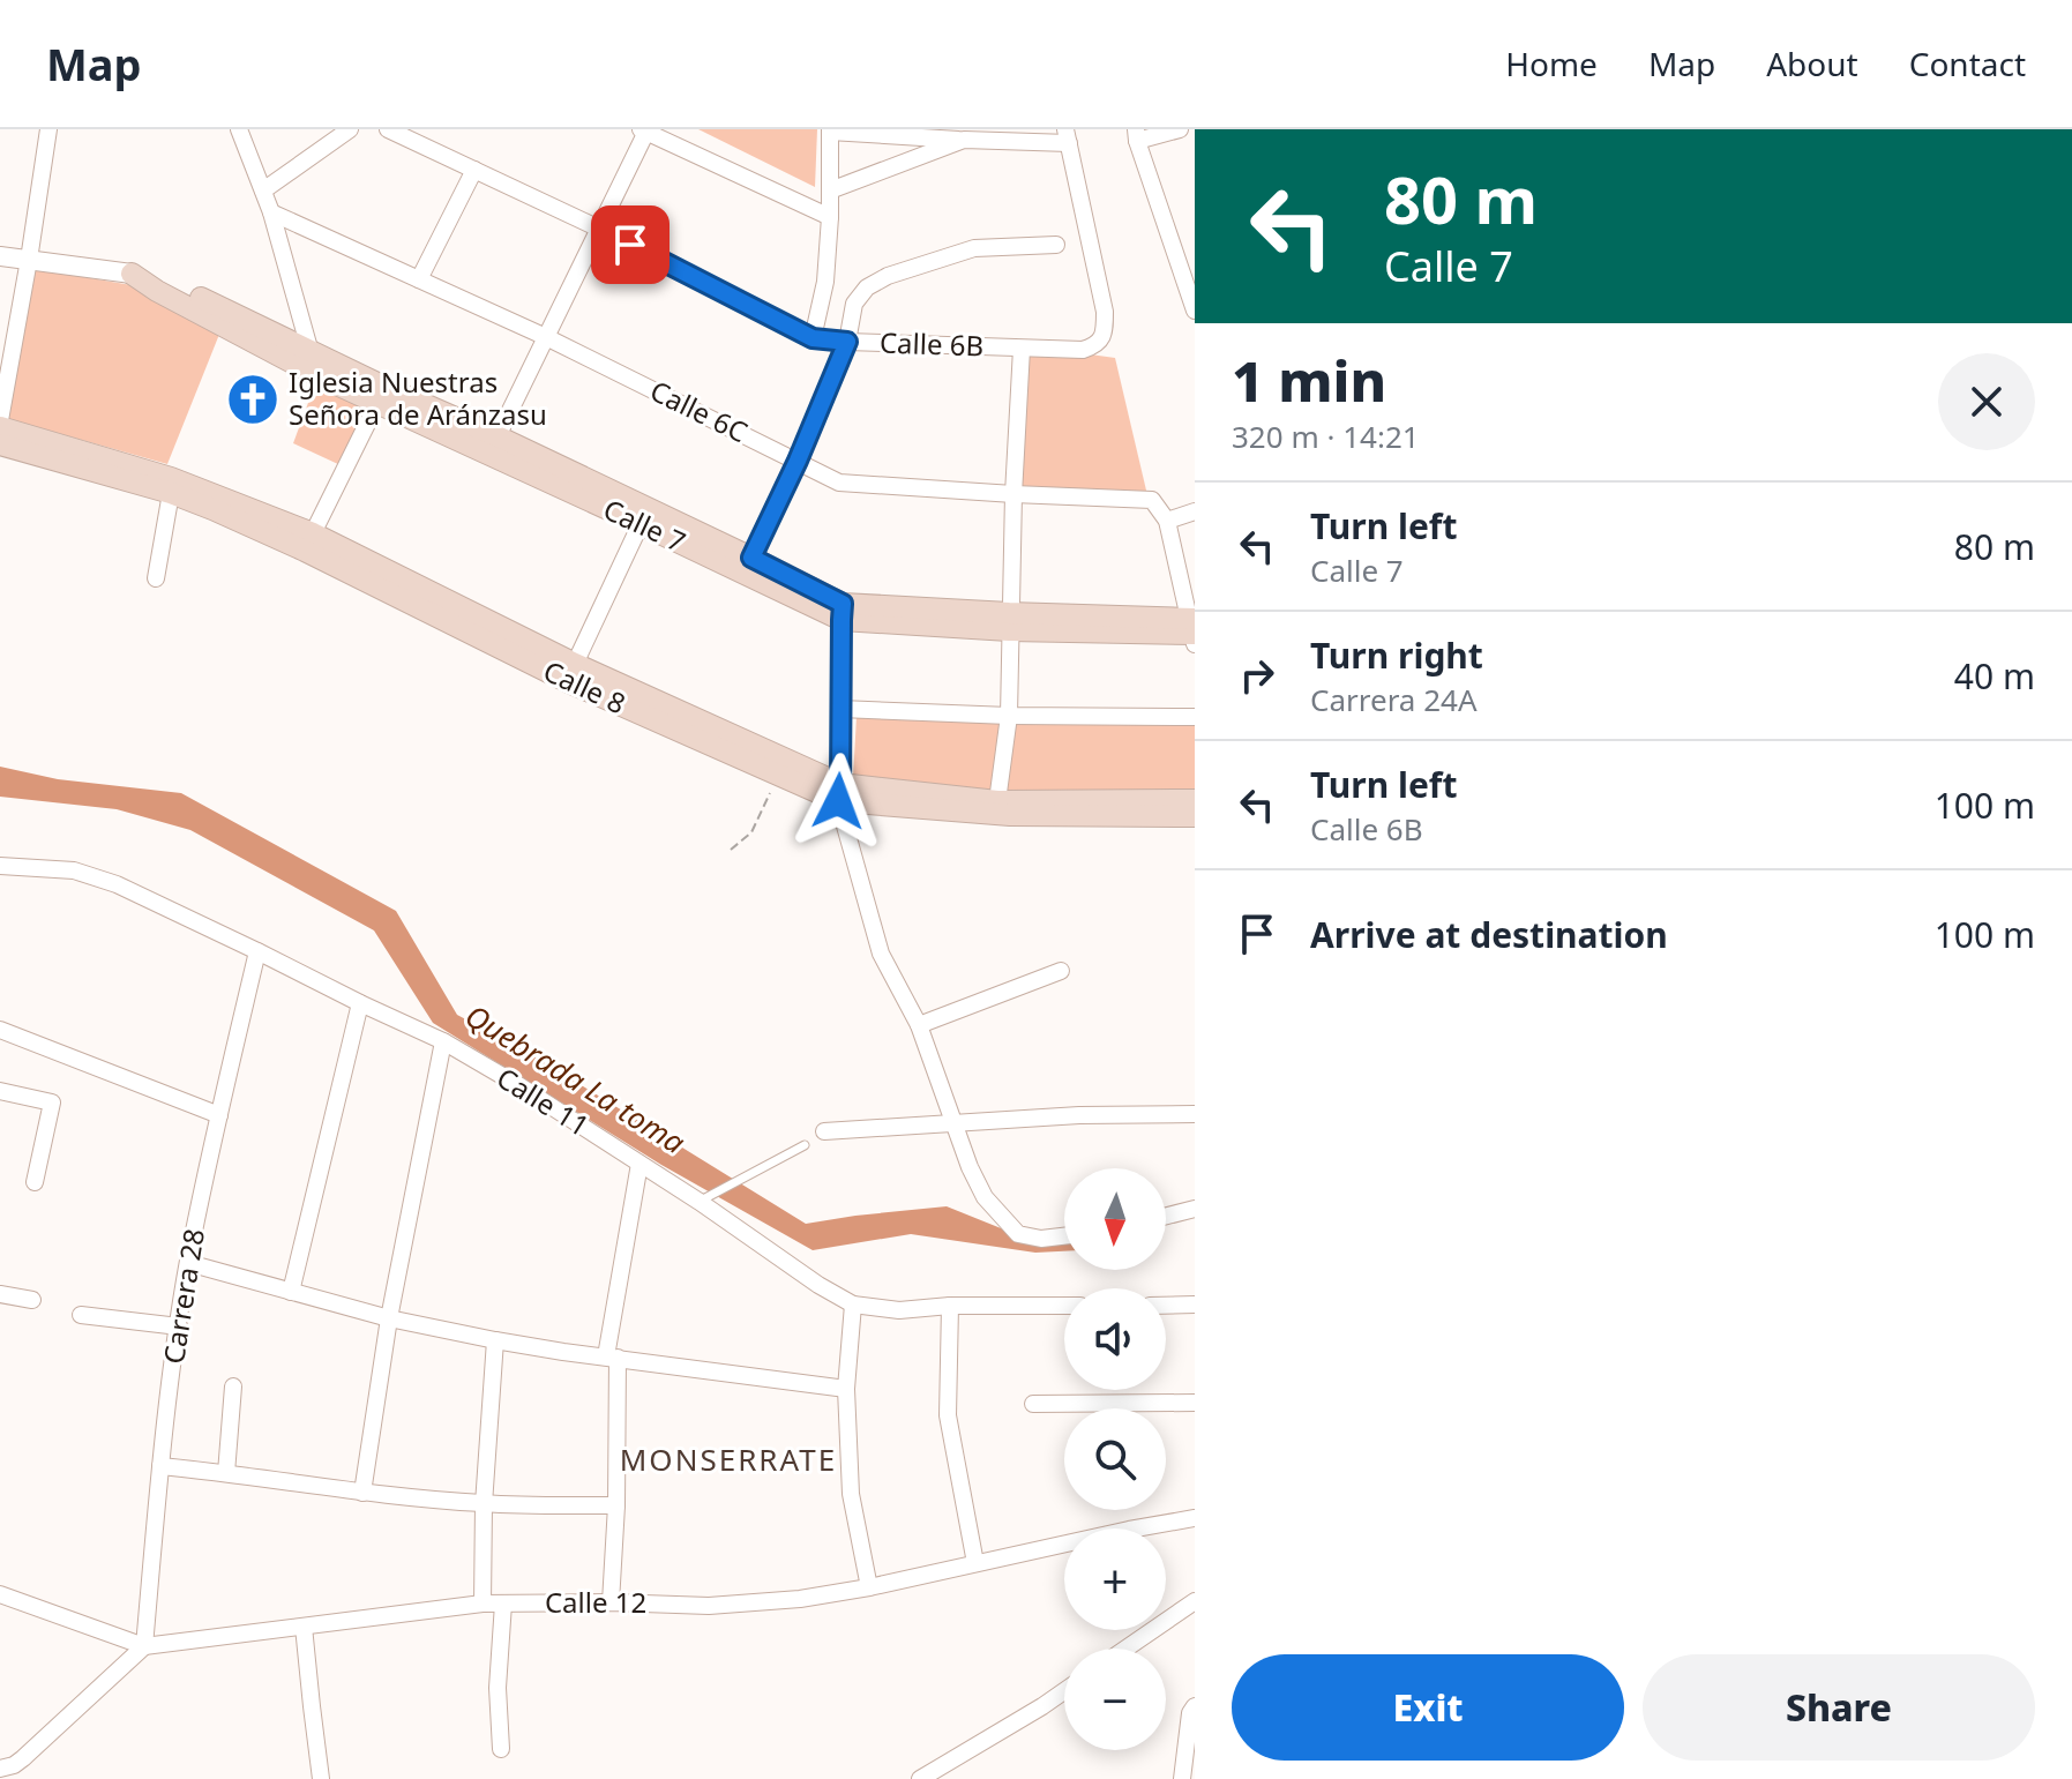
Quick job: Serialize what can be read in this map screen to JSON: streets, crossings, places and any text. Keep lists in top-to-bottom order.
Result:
{
  "streets": {
    "main road": ["Calle 7", "Calle 8"],
    "street": [
      "Calle 6B",
      "Calle 6C",
      "Calle 11",
      "Carrera 28",
      "Calle 12"
    ]
  },
  "crossings": [
    ["Calle 11", "Carrera 28"],
    ["Carrera 28", "Calle 12"]
  ],
  "districts": ["MONSERRATE"],
  "water": ["Quebrada La toma"],
  "places": {
    "church": ["Iglesia Nuestras Señora de Aránzasu"]
  },
  "north": "bottom",
  "page": {
    "header": "Map",
    "nav": [
      "Home",
      "Map",
      "About",
      "Contact"
    ],
    "turn": ["80 m", "Calle 7"],
    "heading": ["1 min", "320 m · 14:21"],
    "list": [
      {
        "name": "Turn left",
        "note": "Calle 7",
        "value": "80 m"
      },
      {
        "name": "Turn right",
        "note": "Carrera 24A",
        "value": "40 m"
      },
      {
        "name": "Turn left",
        "note": "Calle 6B",
        "value": "100 m"
      },
      {
        "name": "Arrive at destination",
        "value": "100 m"
      }
    ],
    "map_buttons": ["+", "−"],
    "buttons": ["Exit", "Share"]
  }
}
